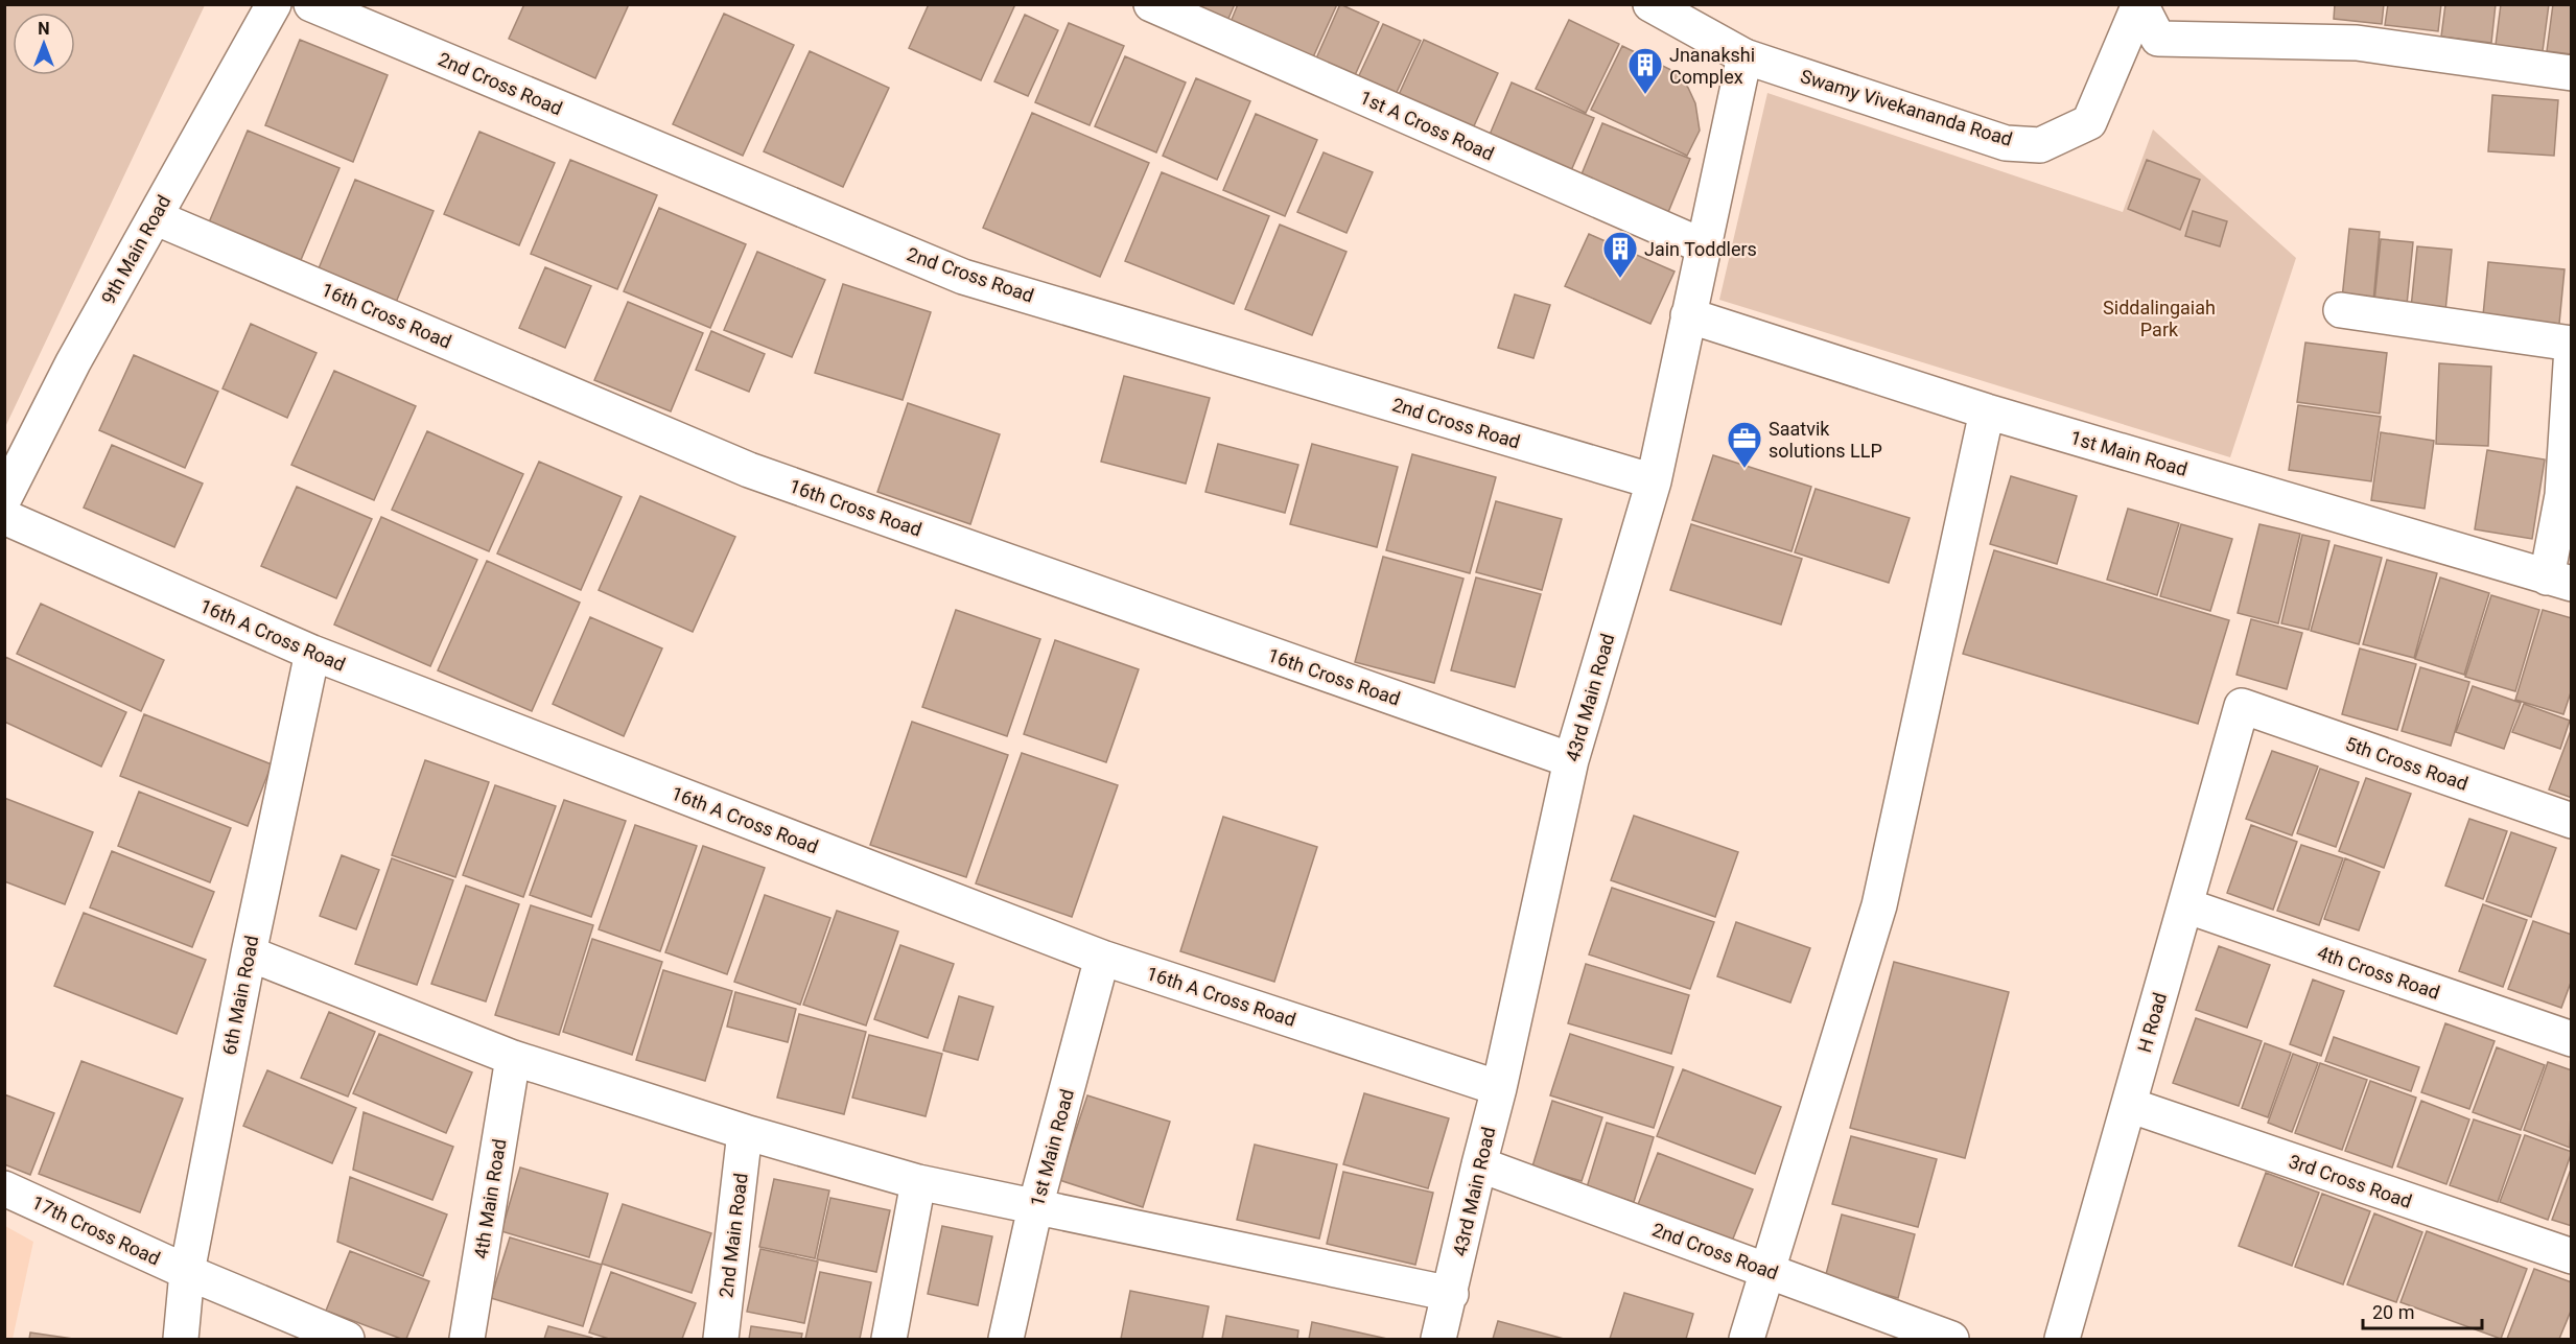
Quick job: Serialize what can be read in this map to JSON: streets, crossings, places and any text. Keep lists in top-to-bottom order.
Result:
{
  "streets": {
    "street": [
      "2nd Cross Road",
      "Swamy Vivekananda Road",
      "1st A Cross Road",
      "9th Main Road",
      "16th Cross Road",
      "1st Main Road",
      "16th A Cross Road",
      "43rd Main Road",
      "5th Cross Road",
      "4th Cross Road",
      "6th Main Road",
      "H Road",
      "3rd Cross Road",
      "4th Main Road",
      "17th Cross Road",
      "2nd Main Road"
    ]
  },
  "crossings": [
    ["2nd Cross Road", "43rd Main Road"],
    ["Swamy Vivekananda Road", "43rd Main Road"],
    ["1st A Cross Road", "43rd Main Road"],
    ["9th Main Road", "16th Cross Road"],
    ["16th Cross Road", "43rd Main Road"],
    ["1st Main Road", "16th A Cross Road"],
    ["1st Main Road", "43rd Main Road"],
    ["16th A Cross Road", "43rd Main Road"],
    ["16th A Cross Road", "6th Main Road"],
    ["5th Cross Road", "H Road"],
    ["4th Cross Road", "H Road"],
    ["6th Main Road", "17th Cross Road"],
    ["H Road", "3rd Cross Road"]
  ],
  "parks": ["Siddalingaiah Park"],
  "places": {
    "building": ["Jnanakshi Complex", "Jain Toddlers"],
    "office": ["Saatvik solutions LLP"]
  },
  "scale_bar": "20 m",
  "north": "top"
}
